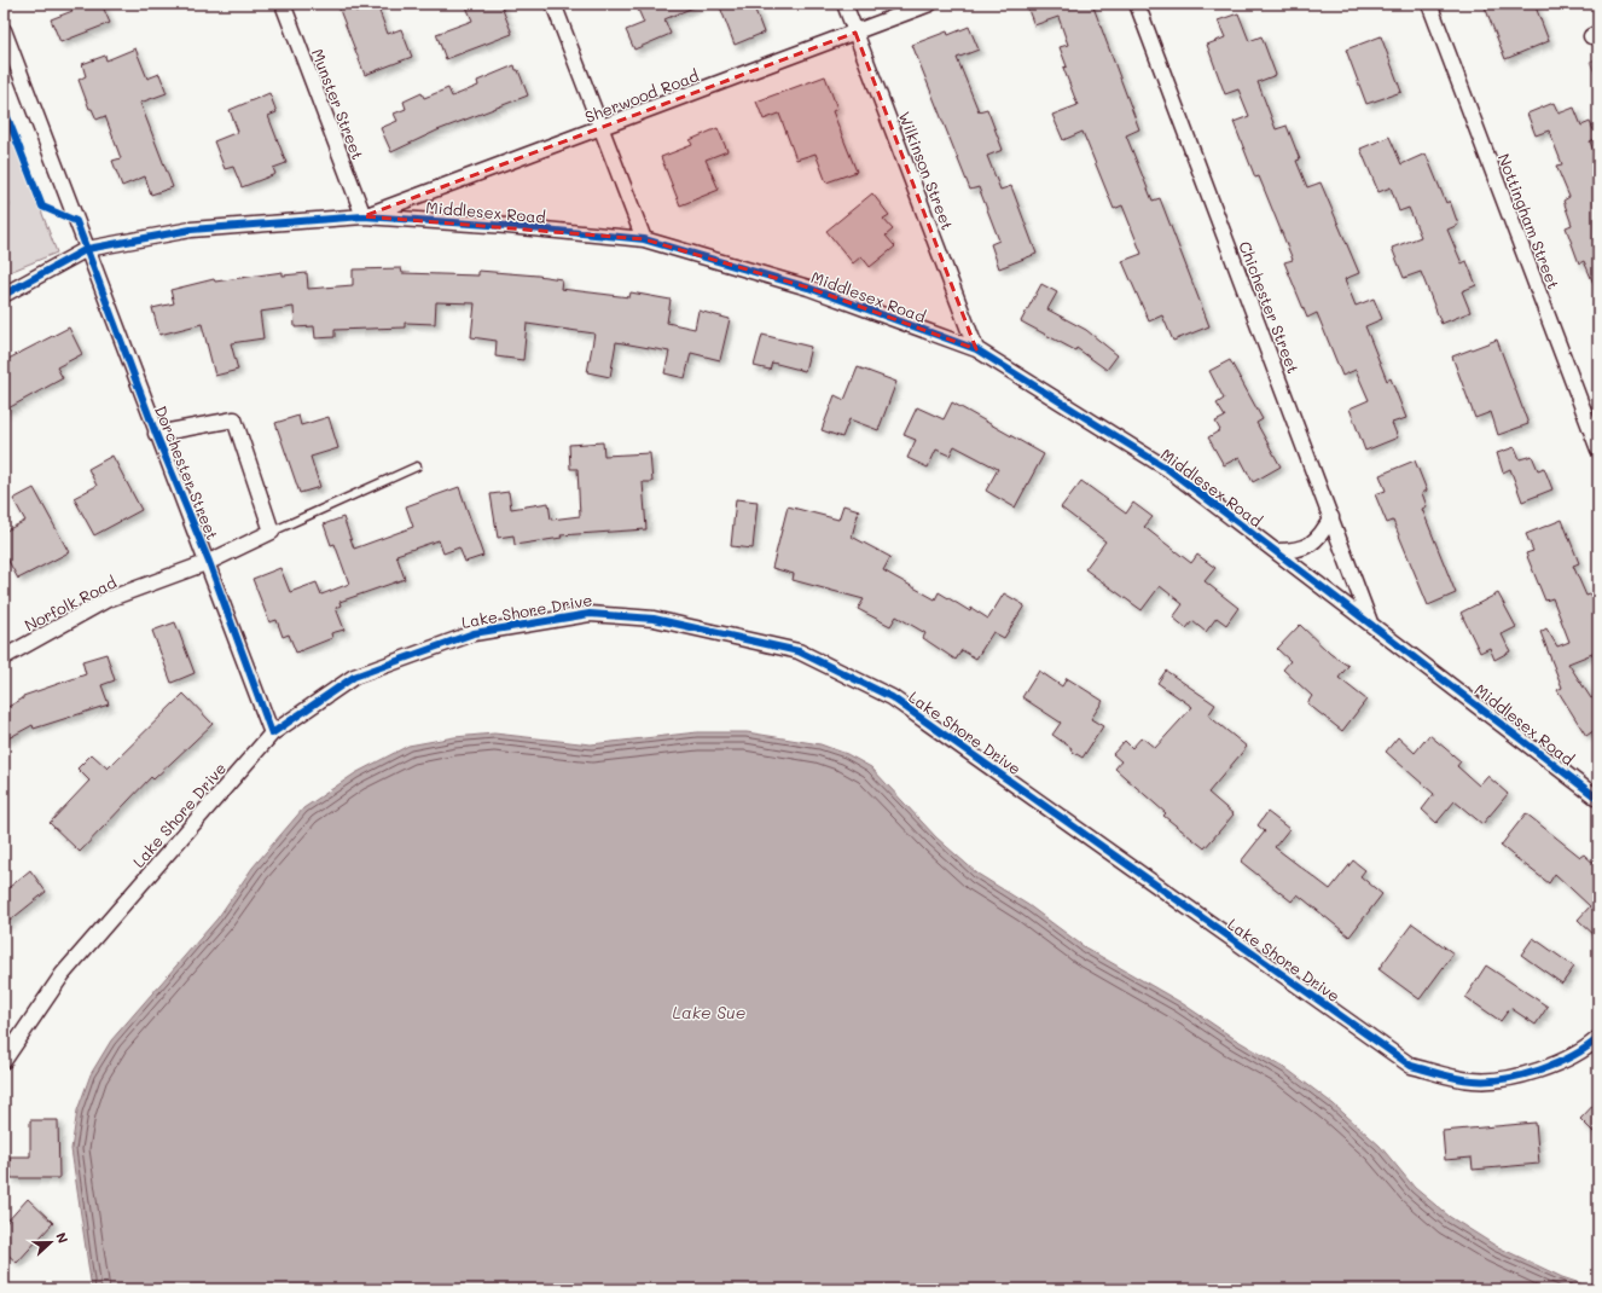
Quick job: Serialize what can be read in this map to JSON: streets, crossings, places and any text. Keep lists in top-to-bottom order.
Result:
{
  "streets": {
    "street": [
      "Sherwood Road",
      "Munster Street",
      "Wilkinson Street",
      "Middlesex Road",
      "Nottingham Street",
      "Chichester Street",
      "Dorchester Street",
      "Norfolk Road",
      "Lake Shore Drive"
    ]
  },
  "crossings": [
    ["Sherwood Road", "Munster Street"],
    ["Sherwood Road", "Wilkinson Street"],
    ["Sherwood Road", "Middlesex Road"],
    ["Munster Street", "Middlesex Road"],
    ["Wilkinson Street", "Middlesex Road"],
    ["Middlesex Road", "Chichester Street"],
    ["Middlesex Road", "Dorchester Street"],
    ["Dorchester Street", "Norfolk Road"],
    ["Dorchester Street", "Lake Shore Drive"]
  ],
  "water": ["Lake Sue"],
  "north": "right"
}
